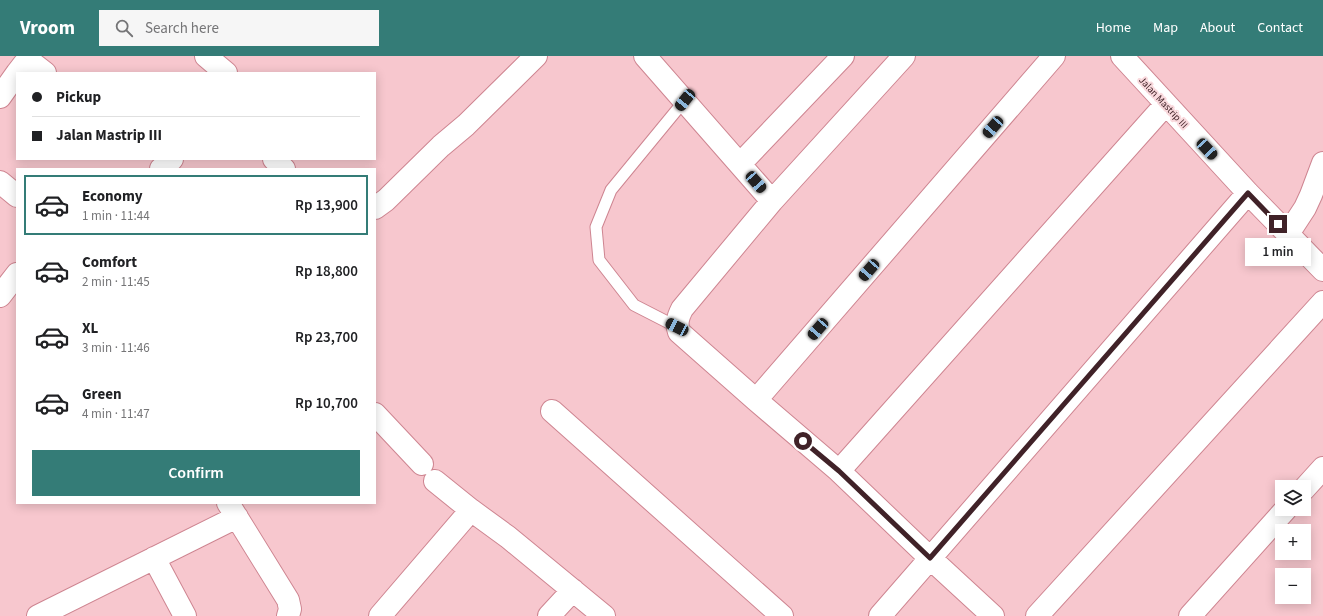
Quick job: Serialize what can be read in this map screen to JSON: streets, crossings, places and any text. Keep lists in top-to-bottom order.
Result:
{
  "streets": {
    "street": ["Jalan Mastrip III"]
  },
  "page": {
    "header": "Vroom",
    "search": "Search here",
    "nav": [
      "Home",
      "Map",
      "About",
      "Contact"
    ],
    "banner": ["Pickup", "Jalan Mastrip III"],
    "list": [
      {
        "name": "Economy",
        "note": "1 min · 11:44",
        "value": "Rp 13,900"
      },
      {
        "name": "Comfort",
        "note": "2 min · 11:45",
        "value": "Rp 18,800"
      },
      {
        "name": "XL",
        "note": "3 min · 11:46",
        "value": "Rp 23,700"
      },
      {
        "name": "Green",
        "note": "4 min · 11:47",
        "value": "Rp 10,700"
      }
    ],
    "bubble": "1 min",
    "buttons": "Confirm",
    "map_buttons": ["+", "−"]
  }
}
